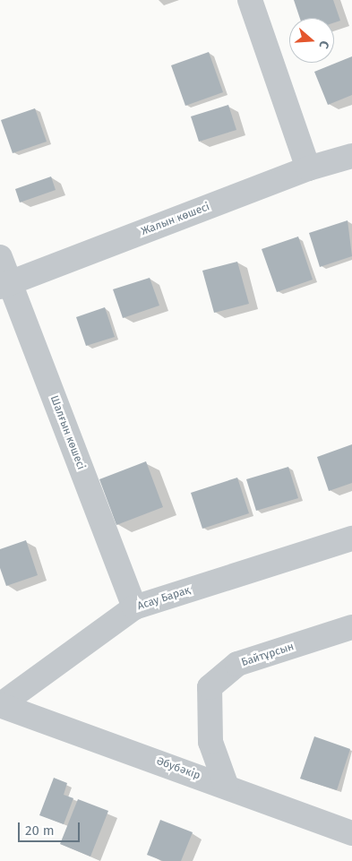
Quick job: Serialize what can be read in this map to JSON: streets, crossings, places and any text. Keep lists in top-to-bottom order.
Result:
{
  "streets": {
    "street": [
      "Жалын көшесі",
      "Шалғын көшесі",
      "Асау Барақ",
      "Байтұрсын",
      "Әбубәкір"
    ]
  },
  "crossings": [
    ["Жалын көшесі", "Шалғын көшесі"],
    ["Шалғын көшесі", "Асау Барақ"],
    ["Асау Барақ", "Әбубәкір"],
    ["Байтұрсын", "Әбубәкір"]
  ],
  "scale_bar": "20 m",
  "north": "right"
}
